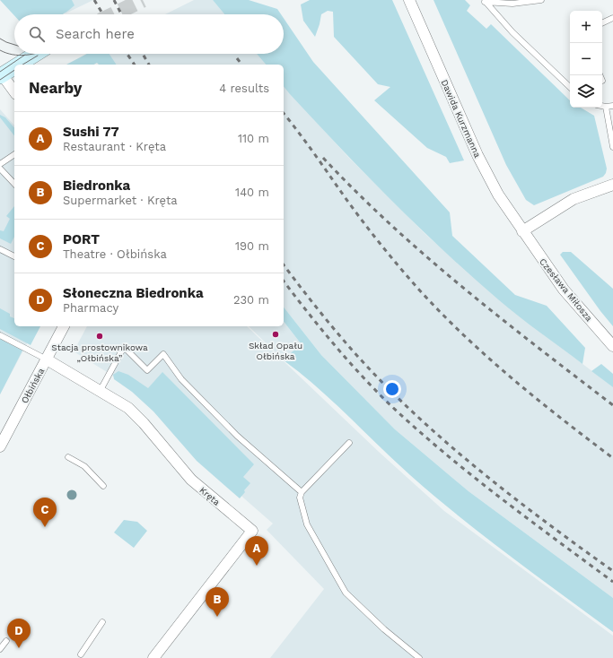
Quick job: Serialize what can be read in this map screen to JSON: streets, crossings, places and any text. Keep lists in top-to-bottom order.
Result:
{
  "streets": {
    "street": [
      "Dawida Kurzmanna",
      "Czesława Miłosza",
      "Ołbińska",
      "Kręta"
    ]
  },
  "crossings": [
    ["Dawida Kurzmanna", "Czesława Miłosza"],
    ["Ołbińska", "Kręta"]
  ],
  "places": ["Skład Opału Ołbińska", "Stacja prostownikowa „Ołbińska”"],
  "page": {
    "map_buttons": ["+", "−"],
    "search": "Search here",
    "heading": ["Nearby", "4 results"],
    "list": [
      {
        "mark": "A",
        "name": "Sushi 77",
        "note": "Restaurant · Kręta",
        "value": "110 m"
      },
      {
        "mark": "B",
        "name": "Biedronka",
        "note": "Supermarket · Kręta",
        "value": "140 m"
      },
      {
        "mark": "C",
        "name": "PORT",
        "note": "Theatre · Ołbińska",
        "value": "190 m"
      },
      {
        "mark": "D",
        "name": "Słoneczna Biedronka",
        "note": "Pharmacy",
        "value": "230 m"
      }
    ],
    "pins": [
      "C",
      "A",
      "B",
      "D"
    ]
  }
}
